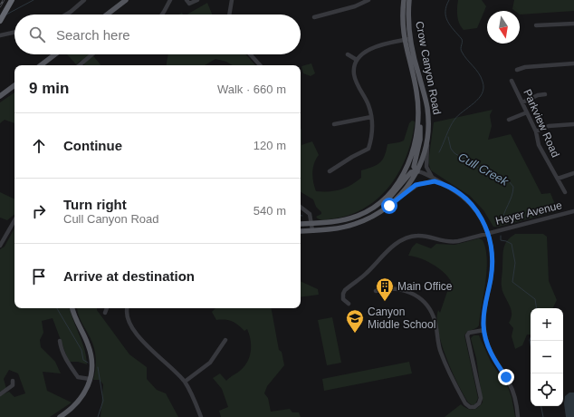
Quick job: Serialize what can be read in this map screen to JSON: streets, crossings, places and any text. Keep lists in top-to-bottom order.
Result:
{
  "streets": {
    "main road": ["Crow Canyon Road"],
    "street": ["Parkview Road", "Heyer Avenue"]
  },
  "water": ["Cull Creek"],
  "places": {
    "building": ["Main Office"],
    "school or university": ["Canyon Middle School"]
  },
  "north": "bottom",
  "page": {
    "search": "Search here",
    "heading": ["9 min", "Walk · 660 m"],
    "list": [
      ["Continue", "120 m"],
      ["Turn right", "Cull Canyon Road", "540 m"],
      "Arrive at destination"
    ],
    "map_buttons": ["+", "−"]
  }
}
